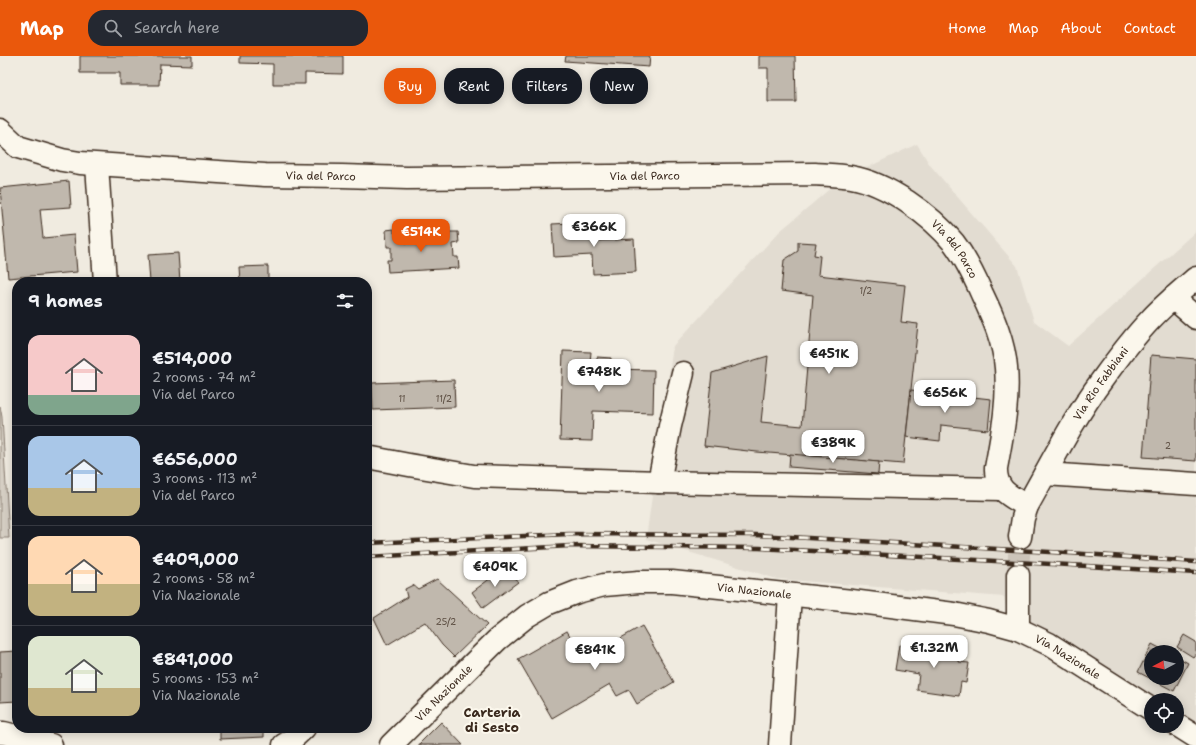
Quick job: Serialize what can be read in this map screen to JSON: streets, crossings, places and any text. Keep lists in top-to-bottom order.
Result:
{
  "streets": {
    "street": ["Via del Parco", "Via Rio Fabbiani", "Via Nazionale"]
  },
  "districts": ["Carteria di Sesto"],
  "house_numbers": [
    "1/2",
    "11",
    "11/2",
    "2",
    "25/2"
  ],
  "north": "left",
  "page": {
    "header": "Map",
    "search": "Search here",
    "nav": [
      "Home",
      "Map",
      "About",
      "Contact"
    ],
    "chip": [
      "Buy",
      "Rent",
      "Filters",
      "New"
    ],
    "price": [
      "€366K",
      "€514K",
      "€451K",
      "€748K",
      "€656K",
      "€389K",
      "€409K",
      "€1.32M",
      "€841K"
    ],
    "heading": "9 homes",
    "list": [
      {
        "name": "€514,000",
        "note": "2 rooms · 74 m² · Via del Parco"
      },
      {
        "name": "€656,000",
        "note": "3 rooms · 113 m² · Via del Parco"
      },
      {
        "name": "€409,000",
        "note": "2 rooms · 58 m² · Via Nazionale"
      },
      {
        "name": "€841,000",
        "note": "5 rooms · 153 m² · Via Nazionale"
      }
    ]
  }
}
